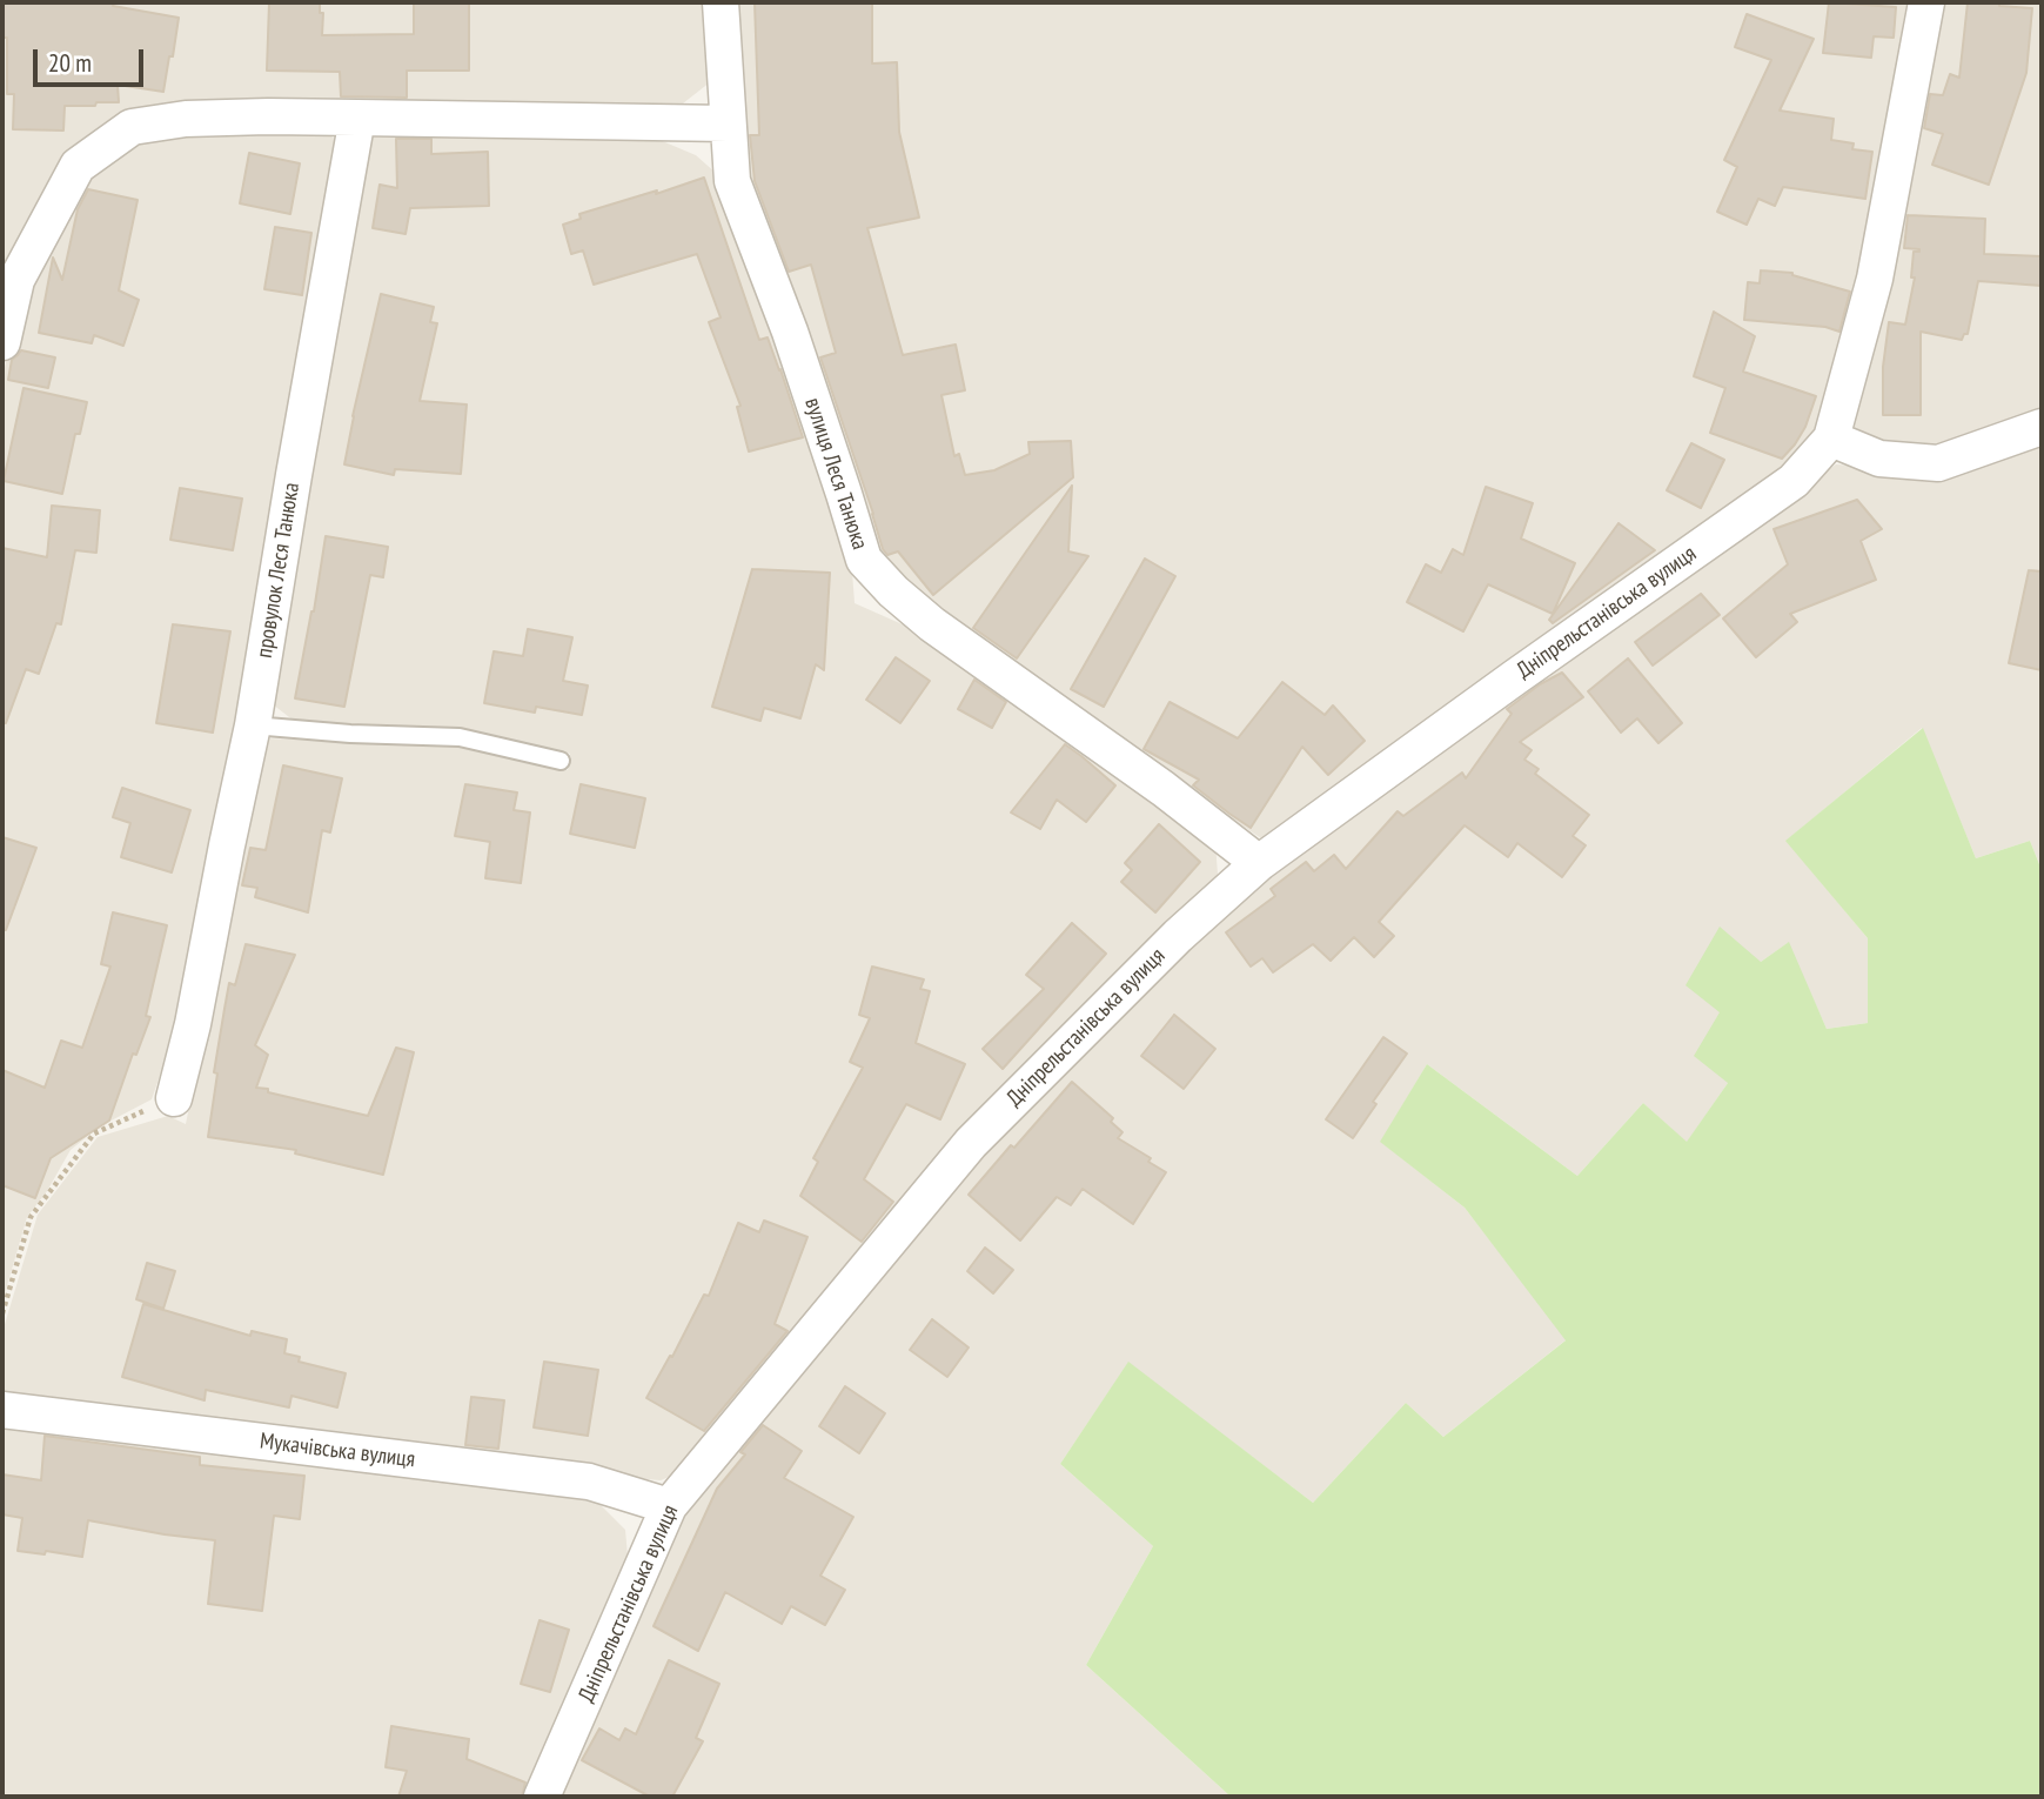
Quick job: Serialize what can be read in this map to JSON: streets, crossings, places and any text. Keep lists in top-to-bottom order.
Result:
{
  "streets": {
    "street": [
      "вулиця Леся Танюка",
      "провулок Леся Танюка",
      "Дніпрельстанівська вулиця",
      "Мукачівська вулиця"
    ]
  },
  "crossings": [
    ["вулиця Леся Танюка", "Дніпрельстанівська вулиця"],
    ["Дніпрельстанівська вулиця", "Мукачівська вулиця"]
  ],
  "scale_bar": "20 m"
}
